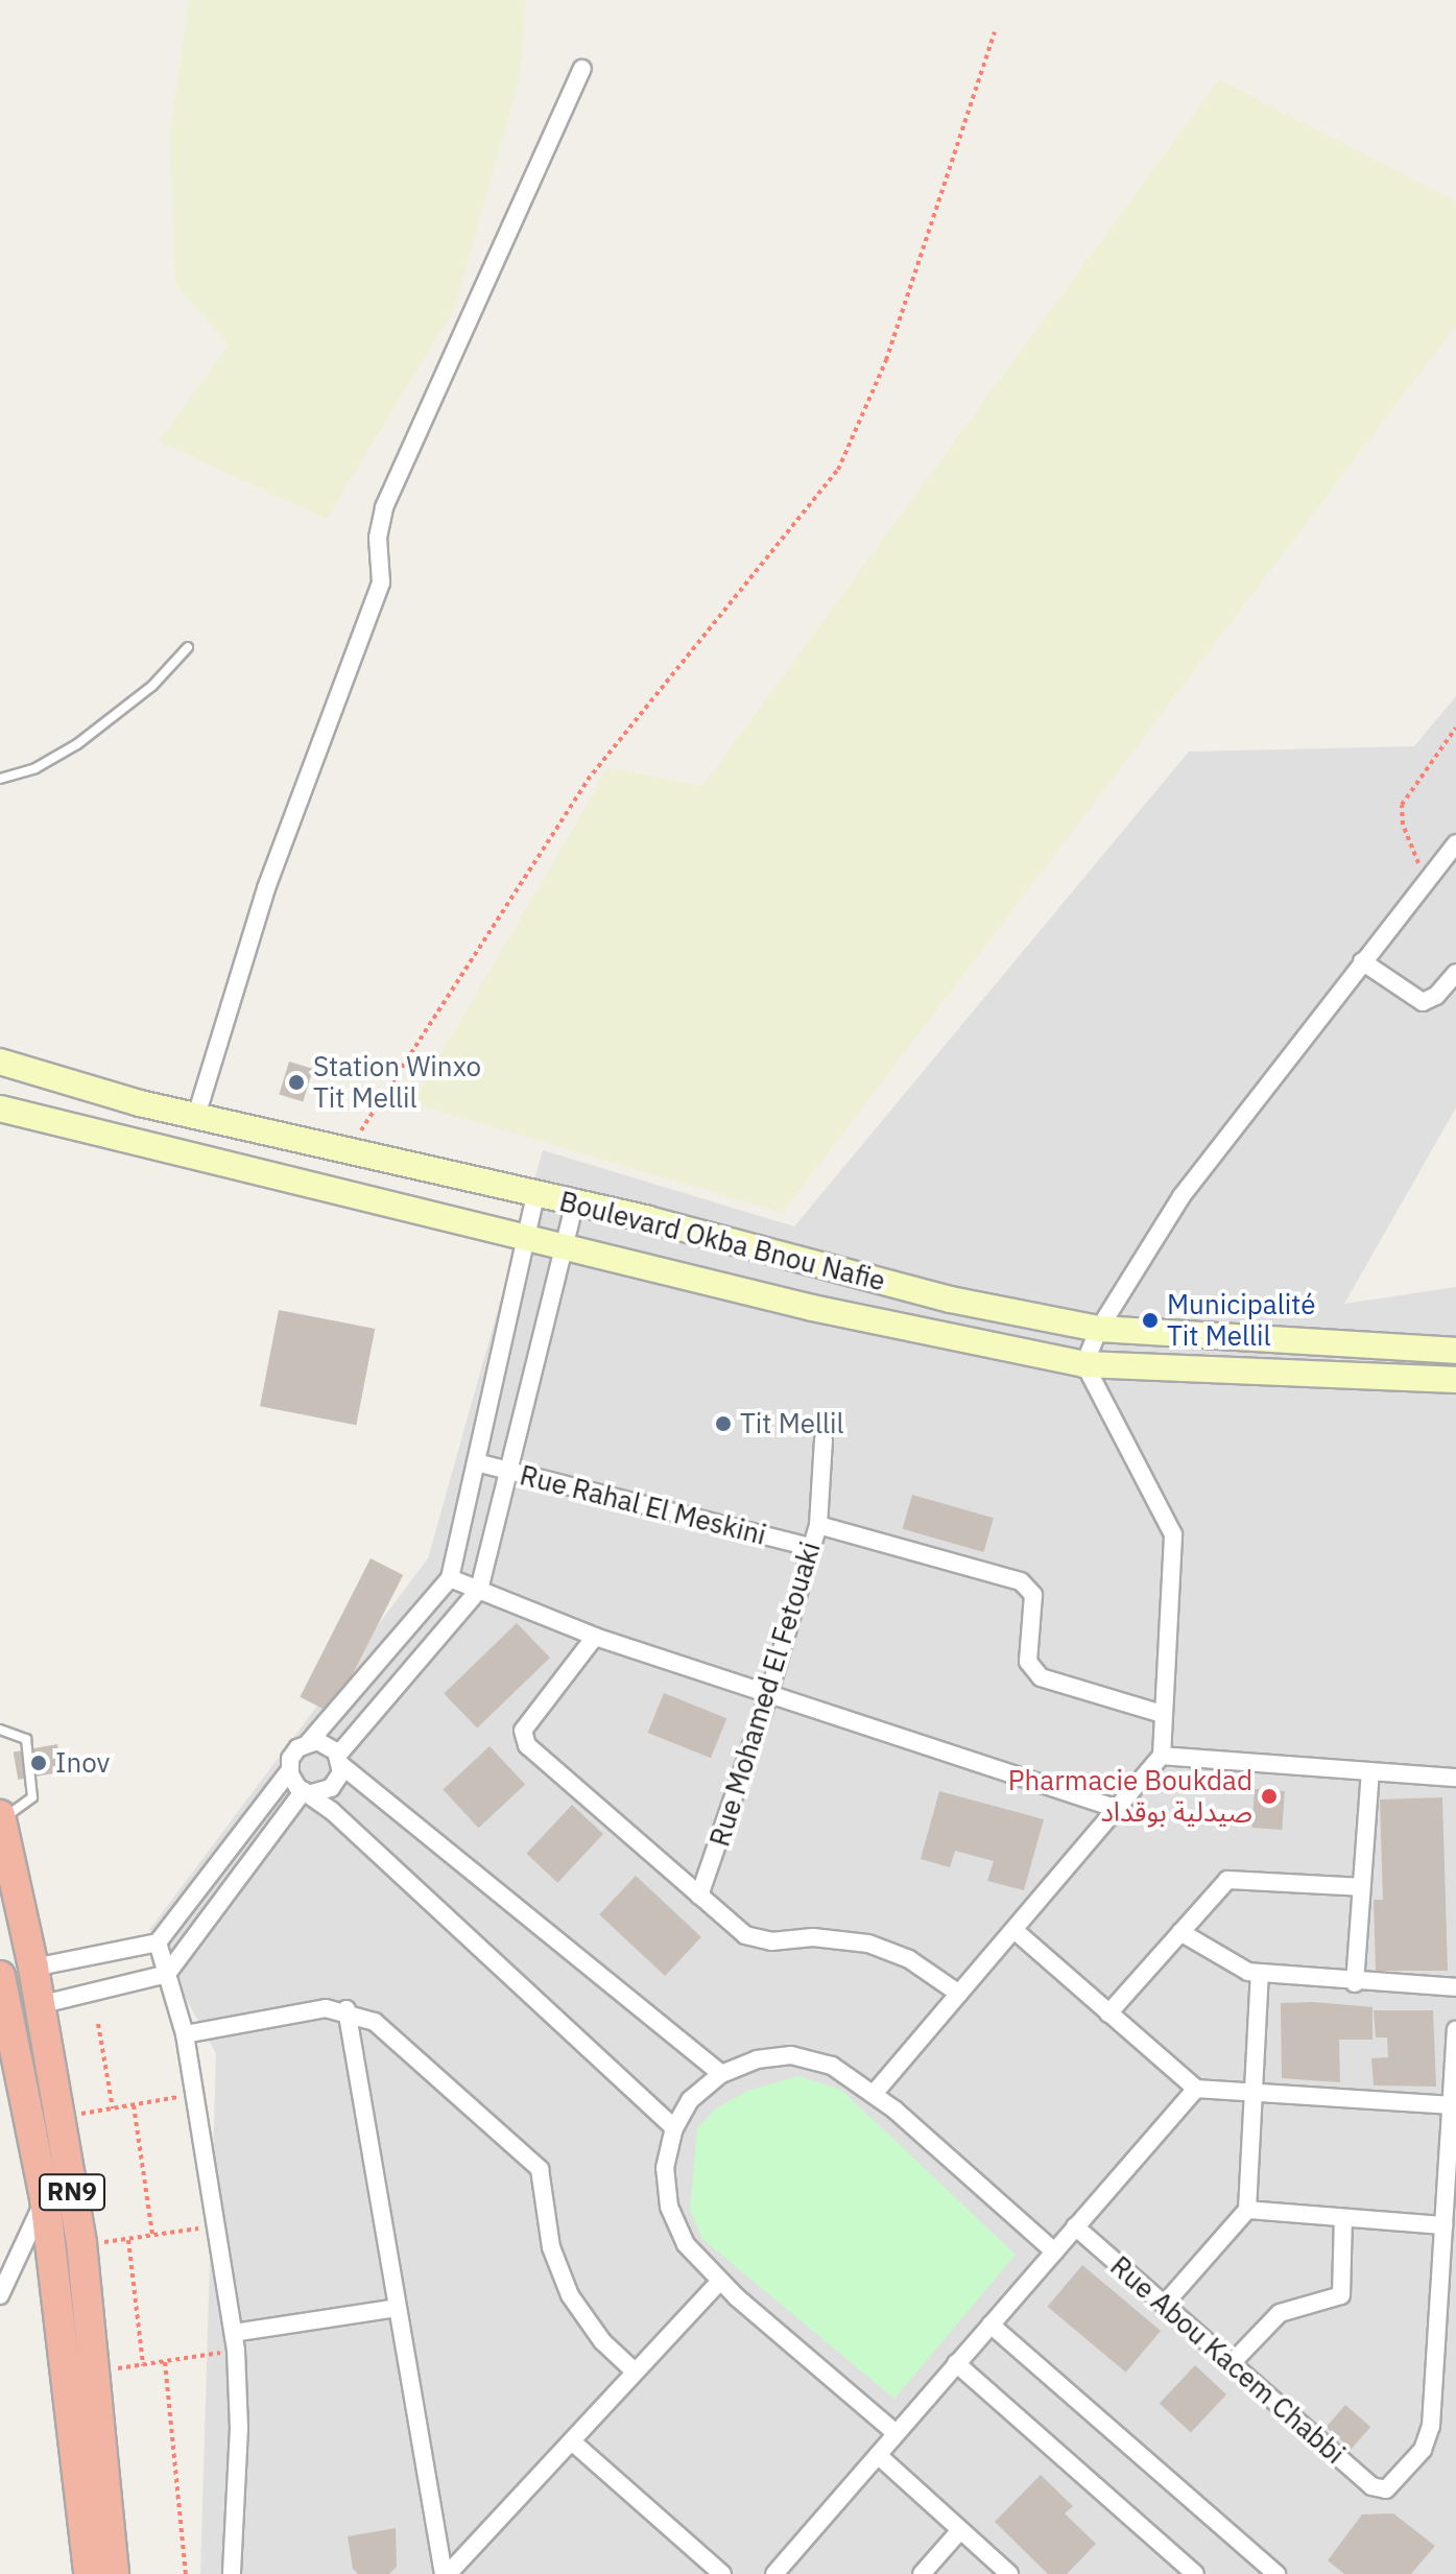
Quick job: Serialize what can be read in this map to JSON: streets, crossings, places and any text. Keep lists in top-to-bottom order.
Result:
{
  "streets": {
    "highway": ["RN9"],
    "main road": ["Boulevard Okba Bnou Nafie"],
    "street": ["Rue Rahal El Meskini", "Rue Mohamed El Fetouaki", "Rue Abou Kacem Chabbi"]
  },
  "crossings": [
    ["Rue Rahal El Meskini", "Rue Mohamed El Fetouaki"]
  ],
  "places": [
    "Station Winxo Tit Mellil",
    "Municipalité Tit Mellil",
    "Tit Mellil",
    "Inov",
    "Pharmacie Boukdad صيدلية بوقداد"
  ]
}
